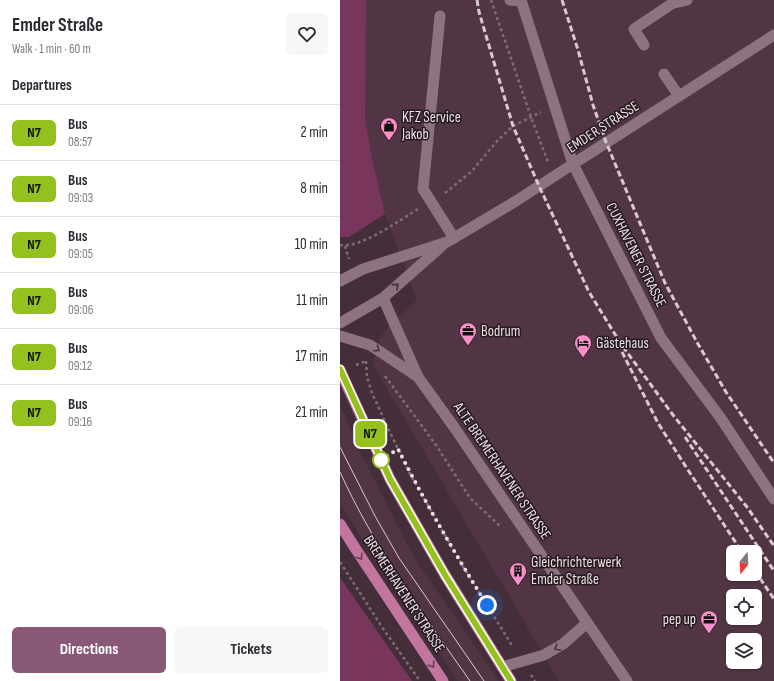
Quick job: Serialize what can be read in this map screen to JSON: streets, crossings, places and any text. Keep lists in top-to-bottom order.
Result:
{
  "streets": {
    "main road": ["BREMERHAVENER STRASSE"],
    "street": ["EMDER STRASSE", "CUXHAVENER STRASSE", "ALTE BREMERHAVENER STRASSE"]
  },
  "crossings": [
    ["EMDER STRASSE", "CUXHAVENER STRASSE"],
    ["EMDER STRASSE", "ALTE BREMERHAVENER STRASSE"]
  ],
  "places": {
    "shop": ["KFZ Service Jakob"],
    "office": ["Bodrum", "pep up"],
    "hotel": ["Gästehaus"],
    "building": ["Gleichrichterwerk Emder Straße"]
  },
  "lines": ["bus line N7"],
  "north": "bottom",
  "page": {
    "heading": [
      ["Emder Straße", "Walk · 1 min · 60 m"],
      "Departures"
    ],
    "on_map": "N7",
    "list": [
      {
        "mark": "N7",
        "name": "Bus",
        "note": "08:57",
        "value": "2 min"
      },
      {
        "mark": "N7",
        "name": "Bus",
        "note": "09:03",
        "value": "8 min"
      },
      {
        "mark": "N7",
        "name": "Bus",
        "note": "09:05",
        "value": "10 min"
      },
      {
        "mark": "N7",
        "name": "Bus",
        "note": "09:06",
        "value": "11 min"
      },
      {
        "mark": "N7",
        "name": "Bus",
        "note": "09:12",
        "value": "17 min"
      },
      {
        "mark": "N7",
        "name": "Bus",
        "note": "09:16",
        "value": "21 min"
      }
    ],
    "buttons": ["Directions", "Tickets"]
  }
}
